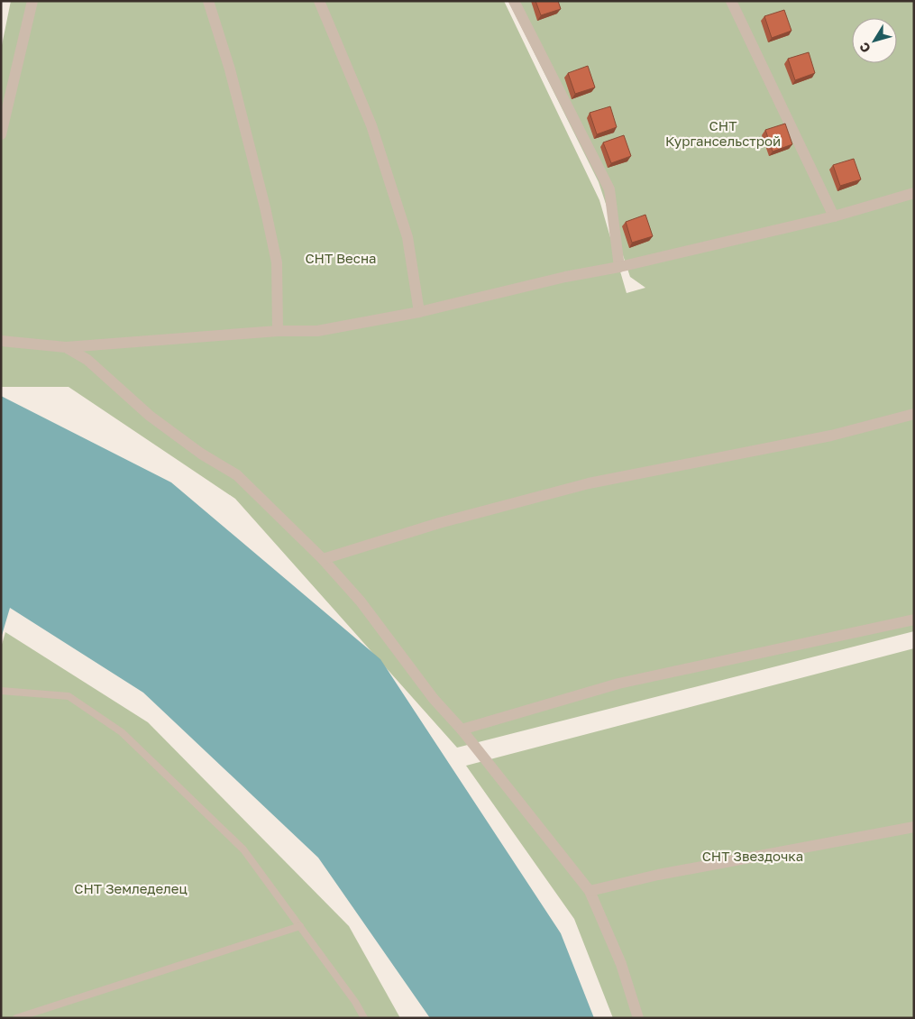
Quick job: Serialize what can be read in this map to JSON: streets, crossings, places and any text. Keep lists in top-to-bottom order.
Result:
{
  "parks": [
    "СНТ Кургансельстрой",
    "СНТ Весна",
    "СНТ Звездочка",
    "СНТ Земледелец"
  ],
  "north": "bottom left"
}
